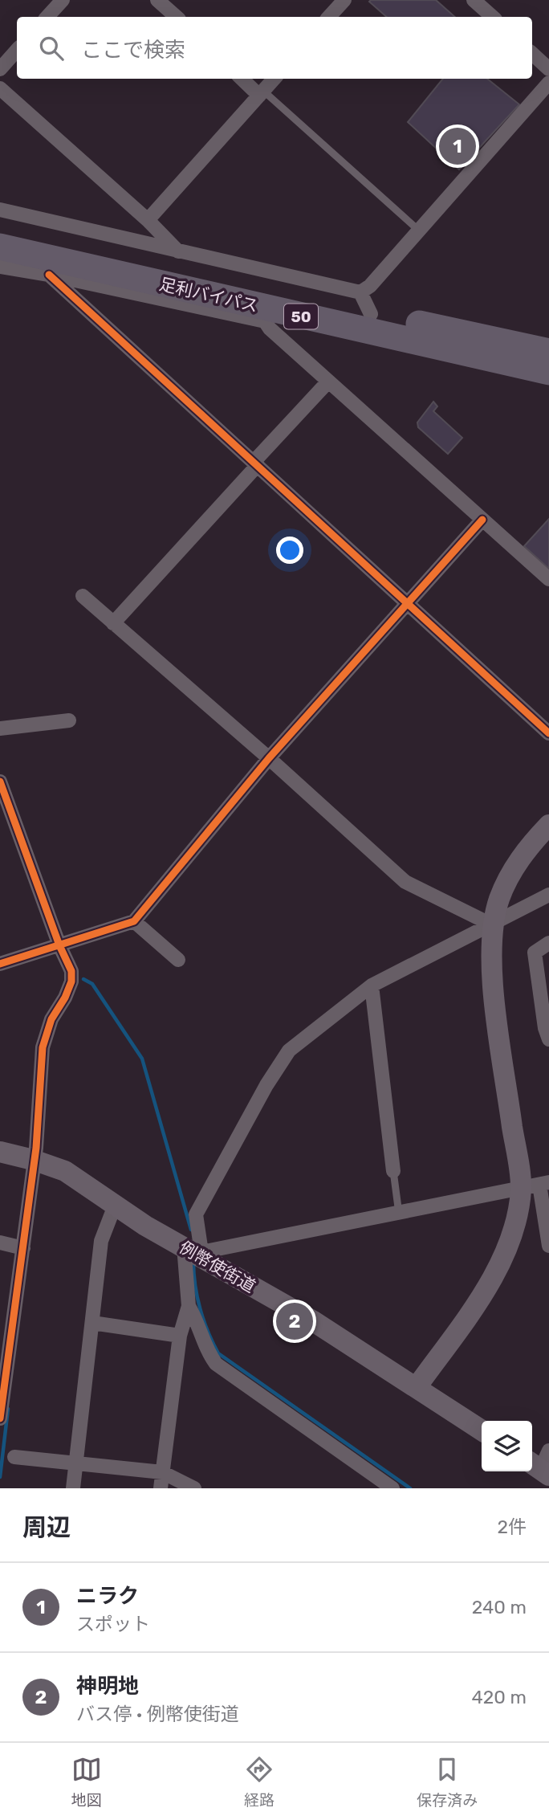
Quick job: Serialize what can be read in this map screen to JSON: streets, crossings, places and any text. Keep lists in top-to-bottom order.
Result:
{
  "streets": {
    "highway": ["足利バイパス", "50"],
    "street": ["例幣使街道"]
  },
  "page": {
    "search": "ここで検索",
    "pins": ["1", "2"],
    "heading": ["周辺", "2件"],
    "list": [
      {
        "mark": "1",
        "name": "ニラク",
        "note": "スポット",
        "value": "240 m"
      },
      {
        "mark": "2",
        "name": "神明地",
        "note": "バス停 · 例幣使街道",
        "value": "420 m"
      }
    ],
    "nav": ["地図", "経路", "保存済み"]
  }
}
